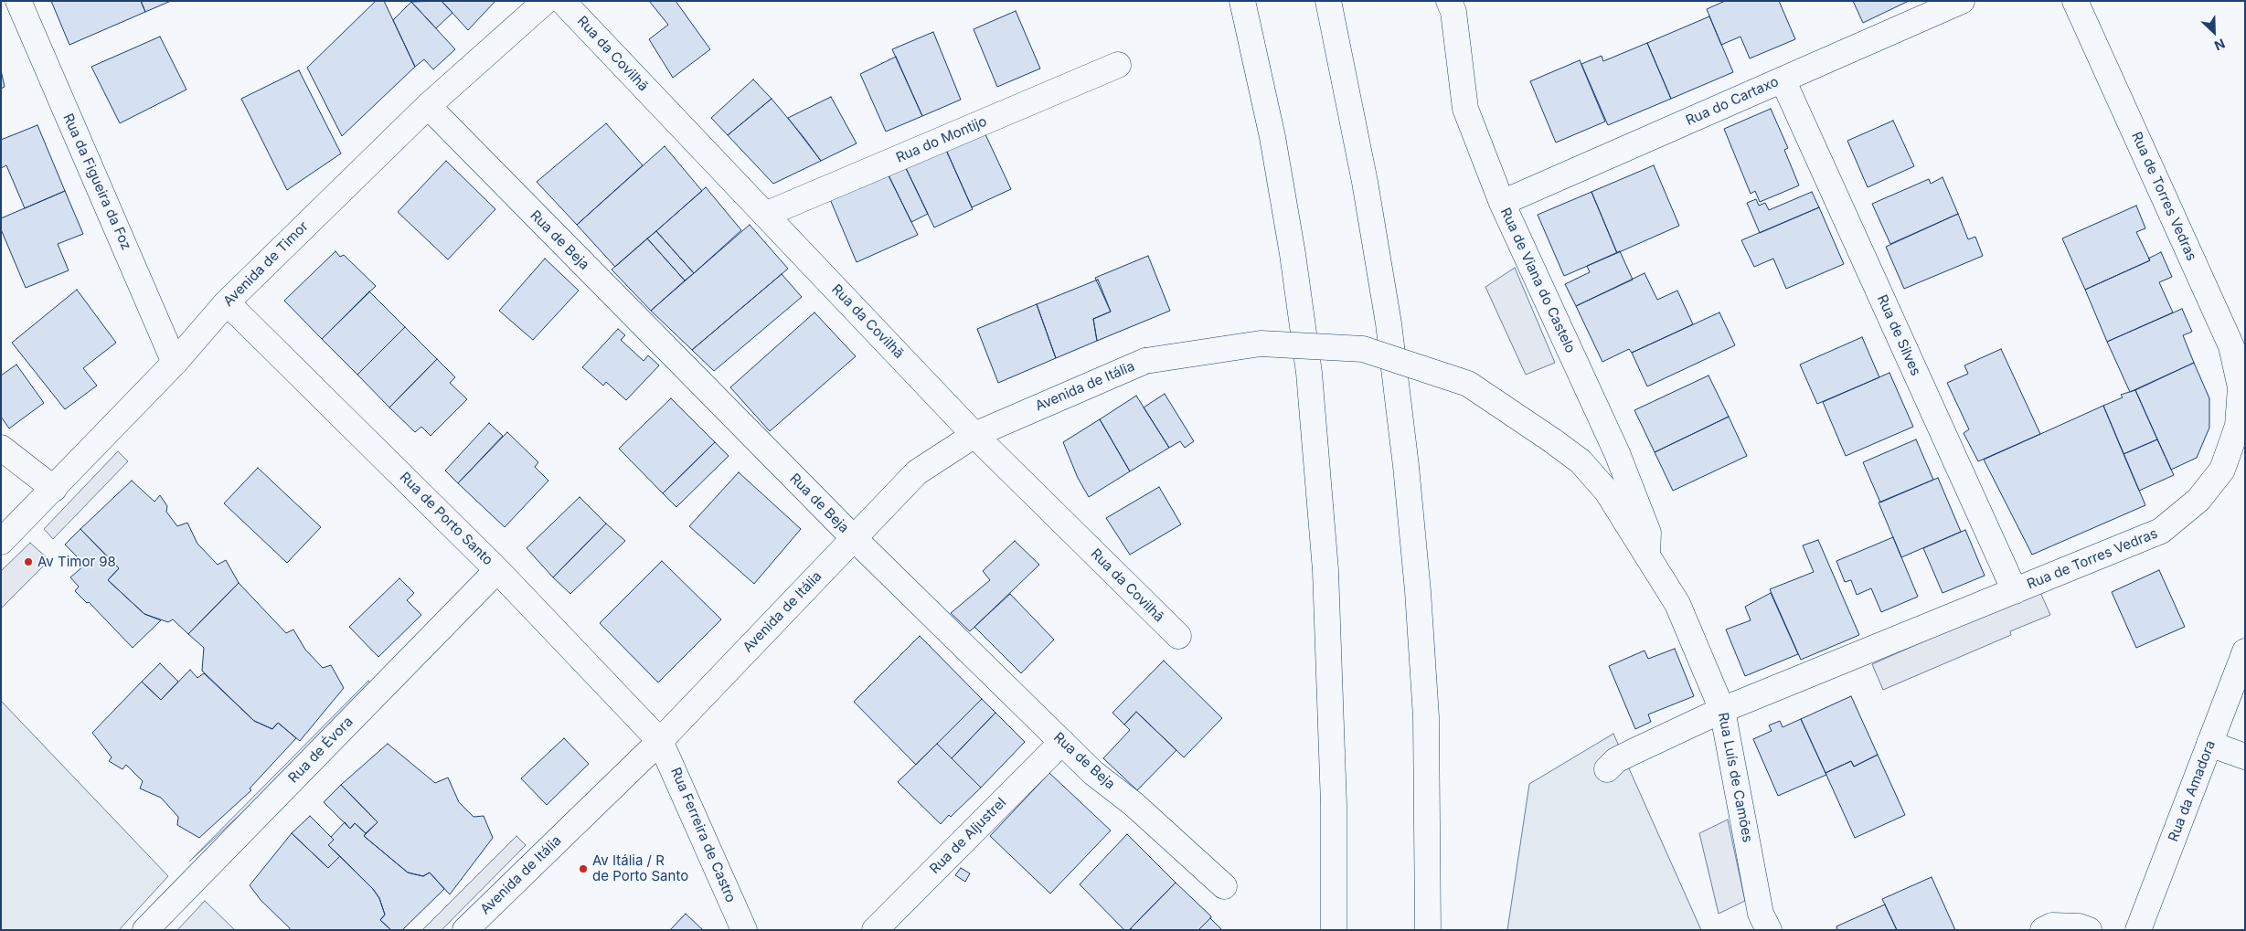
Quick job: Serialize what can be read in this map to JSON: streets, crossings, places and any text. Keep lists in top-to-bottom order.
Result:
{
  "streets": {
    "main road": [
      "Rua da Covilhã",
      "Rua do Cartaxo",
      "Rua do Montijo",
      "Rua da Figueira da Foz",
      "Rua de Torres Vedras",
      "Rua de Beja",
      "Avenida de Timor",
      "Rua de Viana do Castelo",
      "Rua de Silves",
      "Avenida de Itália",
      "Rua de Porto Santo",
      "Rua de Évora",
      "Rua Luís de Camões",
      "Rua da Amadora",
      "Rua Ferreira de Castro",
      "Rua de Aljustrel"
    ]
  },
  "crossings": [
    ["Rua da Covilhã", "Rua do Montijo"],
    ["Rua da Covilhã", "Avenida de Itália"],
    ["Rua do Cartaxo", "Rua de Viana do Castelo"],
    ["Rua do Cartaxo", "Rua de Silves"],
    ["Rua da Figueira da Foz", "Avenida de Timor"],
    ["Rua de Torres Vedras", "Rua de Silves"],
    ["Rua de Torres Vedras", "Rua Luís de Camões"],
    ["Rua de Beja", "Avenida de Timor"],
    ["Rua de Beja", "Avenida de Itália"],
    ["Rua de Beja", "Rua de Aljustrel"],
    ["Avenida de Timor", "Rua de Porto Santo"],
    ["Rua de Viana do Castelo", "Rua Luís de Camões"],
    ["Avenida de Itália", "Rua de Porto Santo"],
    ["Avenida de Itália", "Rua Luís de Camões"],
    ["Avenida de Itália", "Rua Ferreira de Castro"],
    ["Rua de Porto Santo", "Rua de Évora"],
    ["Rua de Porto Santo", "Rua Ferreira de Castro"]
  ],
  "places": ["Av Timor 98", "Av Itália / R de Porto Santo"],
  "north": "bottom right"
}
